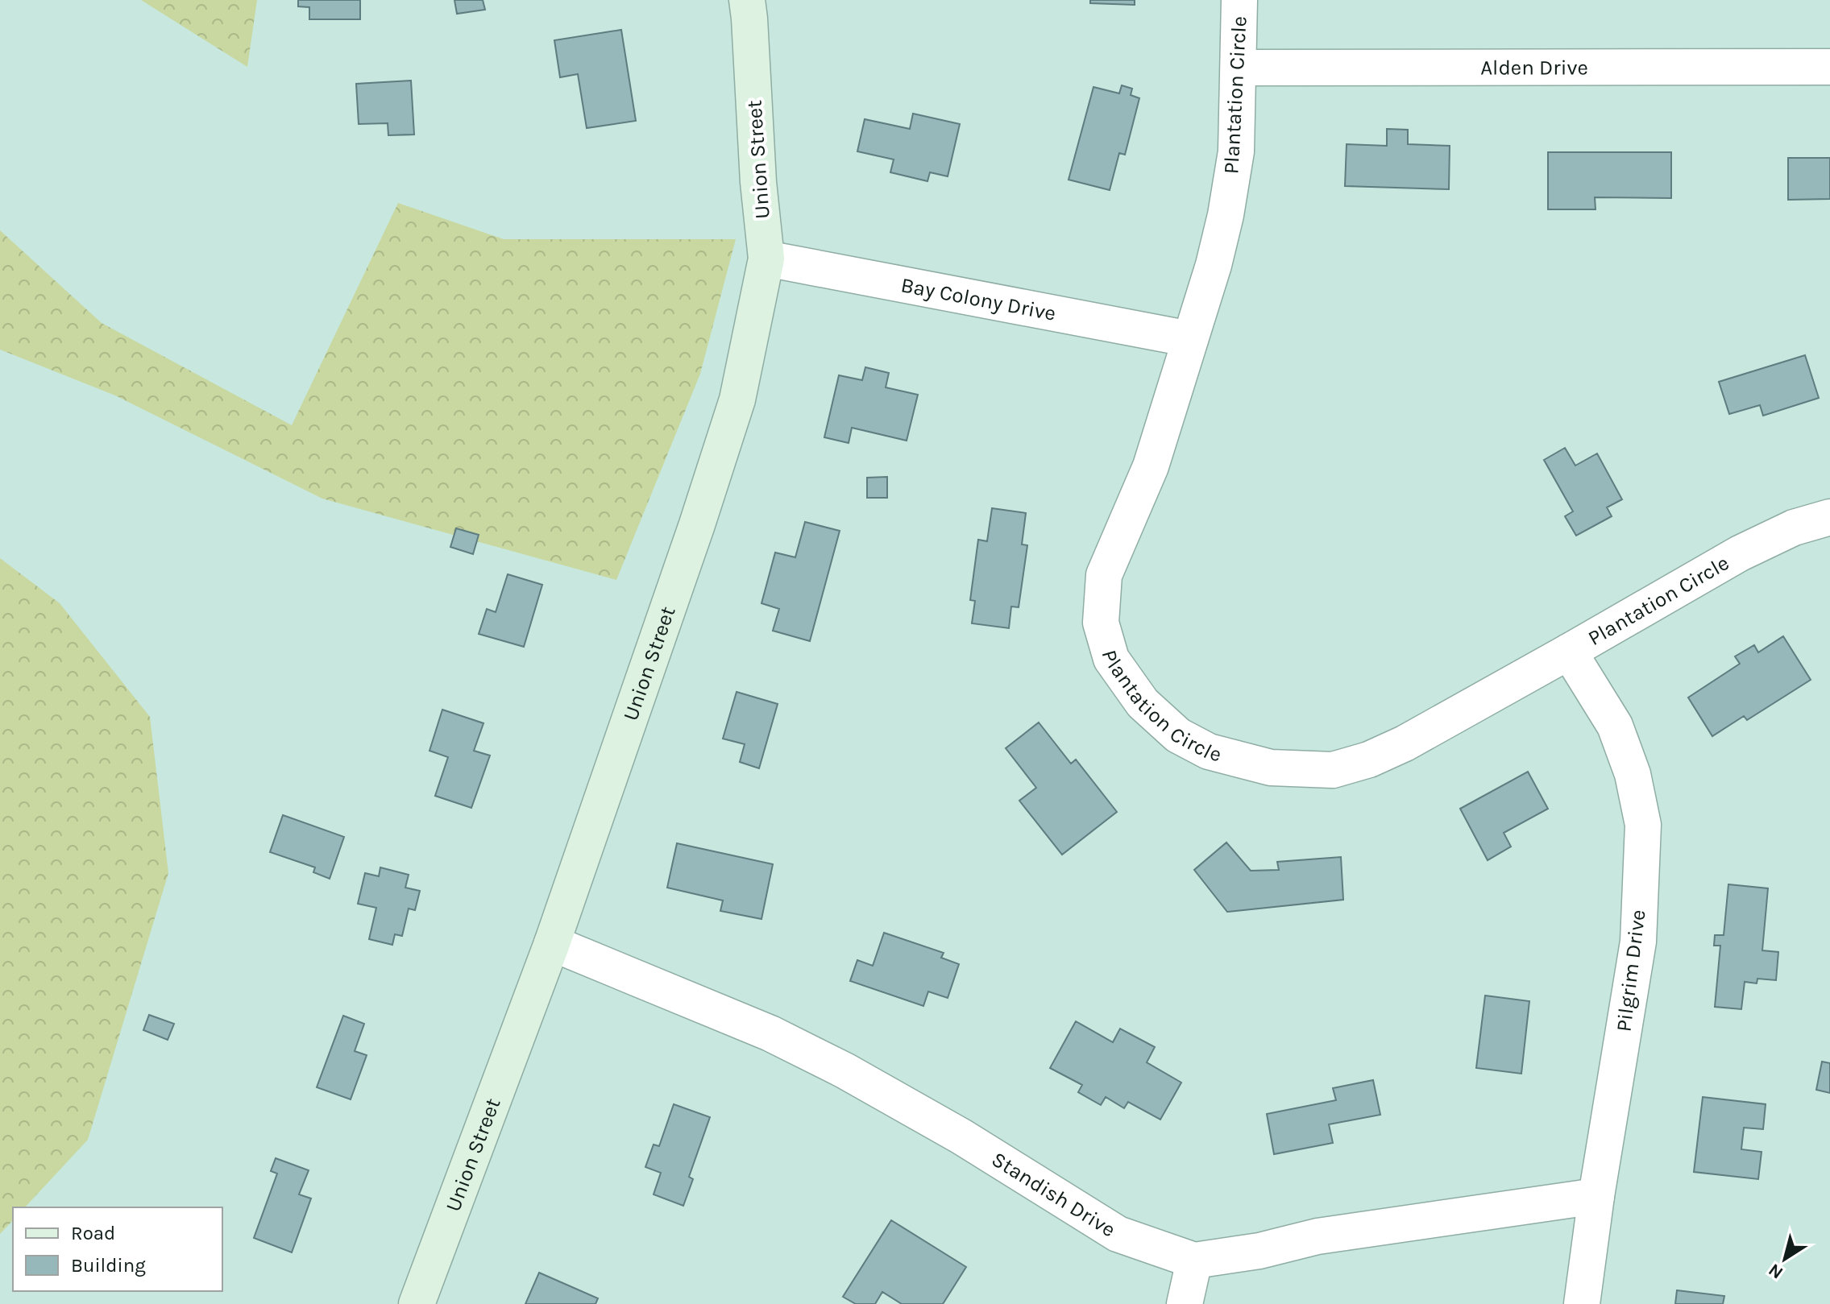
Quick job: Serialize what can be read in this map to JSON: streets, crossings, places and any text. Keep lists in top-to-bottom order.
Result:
{
  "streets": {
    "main road": ["Union Street"],
    "street": [
      "Alden Drive",
      "Plantation Circle",
      "Bay Colony Drive",
      "Pilgrim Drive",
      "Standish Drive"
    ]
  },
  "crossings": [
    ["Alden Drive", "Plantation Circle"],
    ["Plantation Circle", "Bay Colony Drive"],
    ["Plantation Circle", "Pilgrim Drive"],
    ["Union Street", "Bay Colony Drive"],
    ["Union Street", "Standish Drive"],
    ["Pilgrim Drive", "Standish Drive"]
  ],
  "legend": ["Road", "Building"],
  "north": "bottom left"
}
